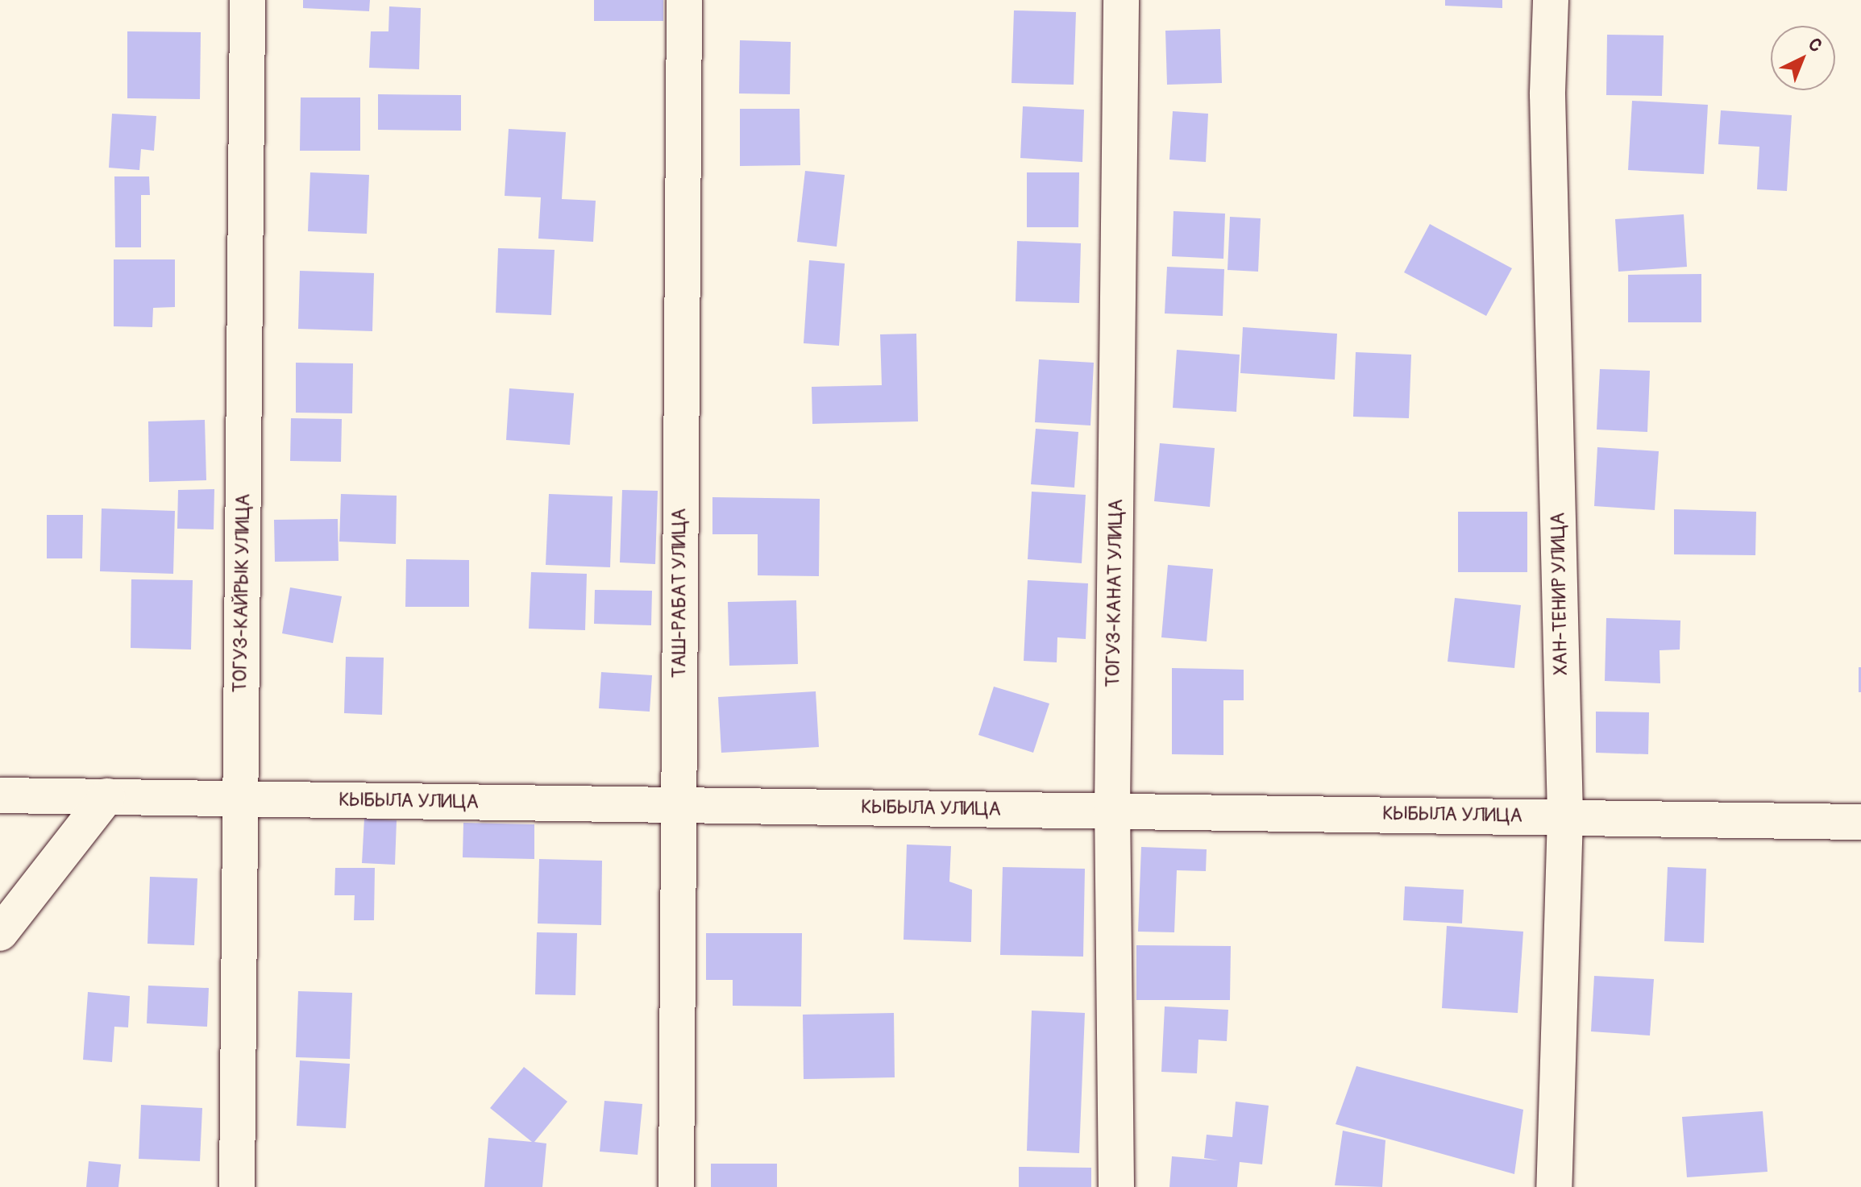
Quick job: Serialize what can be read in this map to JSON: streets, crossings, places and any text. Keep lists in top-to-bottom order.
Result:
{
  "streets": {
    "street": [
      "ТОГУЗ-КАЙРЫК УЛИЦА",
      "ТАШ-РАБАТ УЛИЦА",
      "ТОГУЗ-КАНАТ УЛИЦА",
      "ХАН-ТЕНИР УЛИЦА",
      "КЫБЫЛА УЛИЦА"
    ]
  },
  "crossings": [
    ["ТОГУЗ-КАЙРЫК УЛИЦА", "КЫБЫЛА УЛИЦА"],
    ["ТАШ-РАБАТ УЛИЦА", "КЫБЫЛА УЛИЦА"],
    ["ТОГУЗ-КАНАТ УЛИЦА", "КЫБЫЛА УЛИЦА"],
    ["ХАН-ТЕНИР УЛИЦА", "КЫБЫЛА УЛИЦА"]
  ],
  "north": "top right"
}
